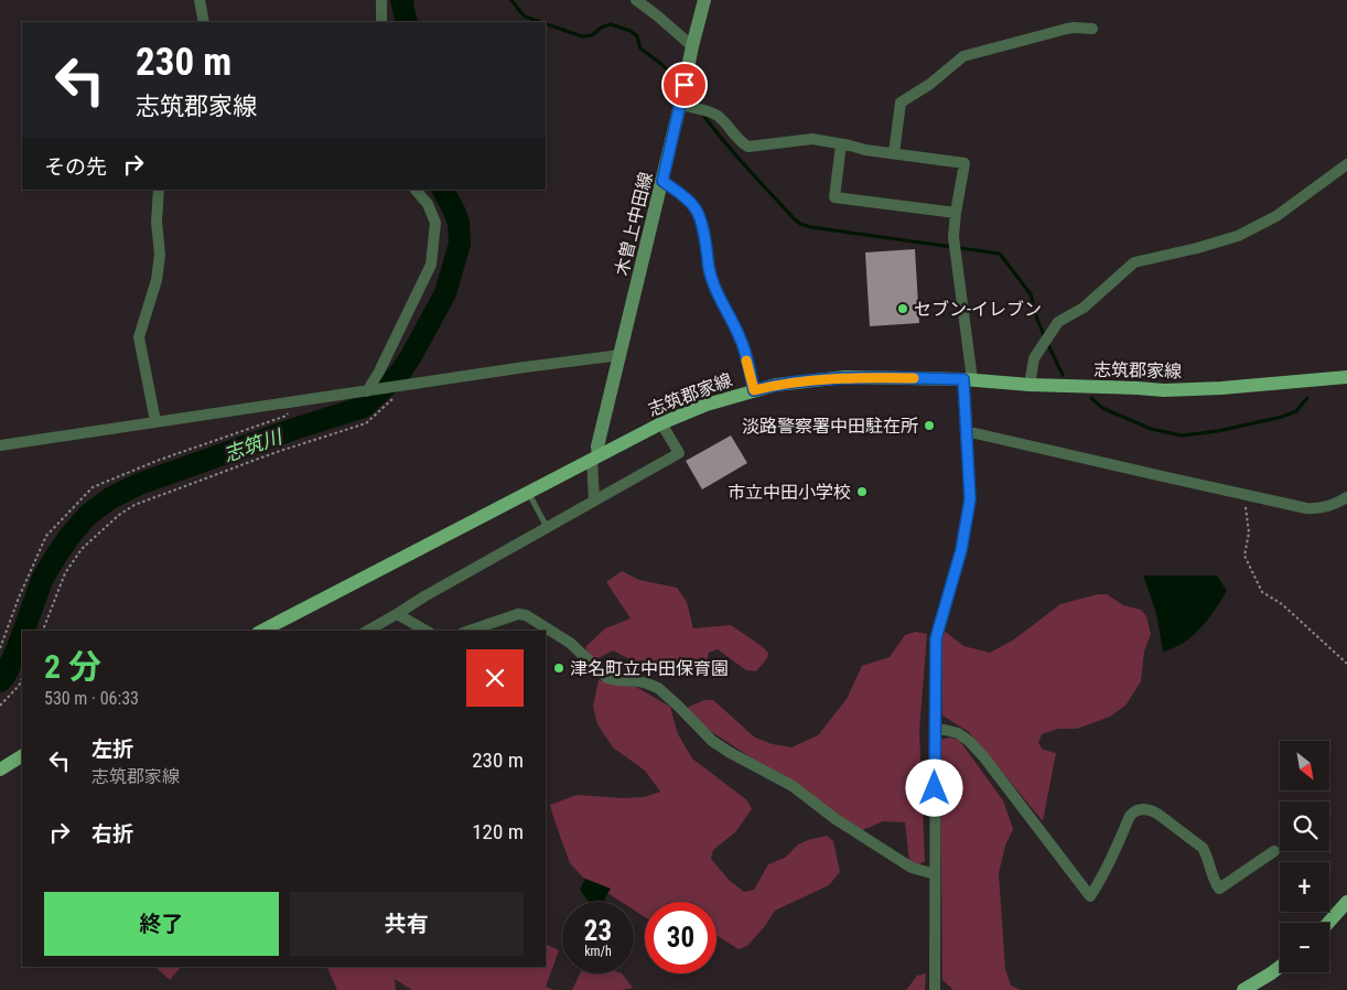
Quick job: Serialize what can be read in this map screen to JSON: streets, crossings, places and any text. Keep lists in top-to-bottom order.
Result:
{
  "streets": {
    "main road": ["木曽上中田線", "志筑郡家線"]
  },
  "crossings": [
    ["木曽上中田線", "志筑郡家線"]
  ],
  "water": ["志筑川"],
  "places": [
    "セブン-イレブン",
    "淡路警察署中田駐在所",
    "市立中田小学校",
    "津名町立中田保育園"
  ],
  "north": "bottom right",
  "page": {
    "turn": ["230 m", "志筑郡家線"],
    "then": "その先",
    "heading": ["2 分", "530 m · 06:33"],
    "list": [
      {
        "name": "左折",
        "note": "志筑郡家線",
        "value": "230 m"
      },
      {
        "name": "右折",
        "value": "120 m"
      }
    ],
    "map_buttons": ["+", "−"],
    "buttons": ["終了", "共有"],
    "speed": "23 km/h",
    "limit": "30"
  }
}
